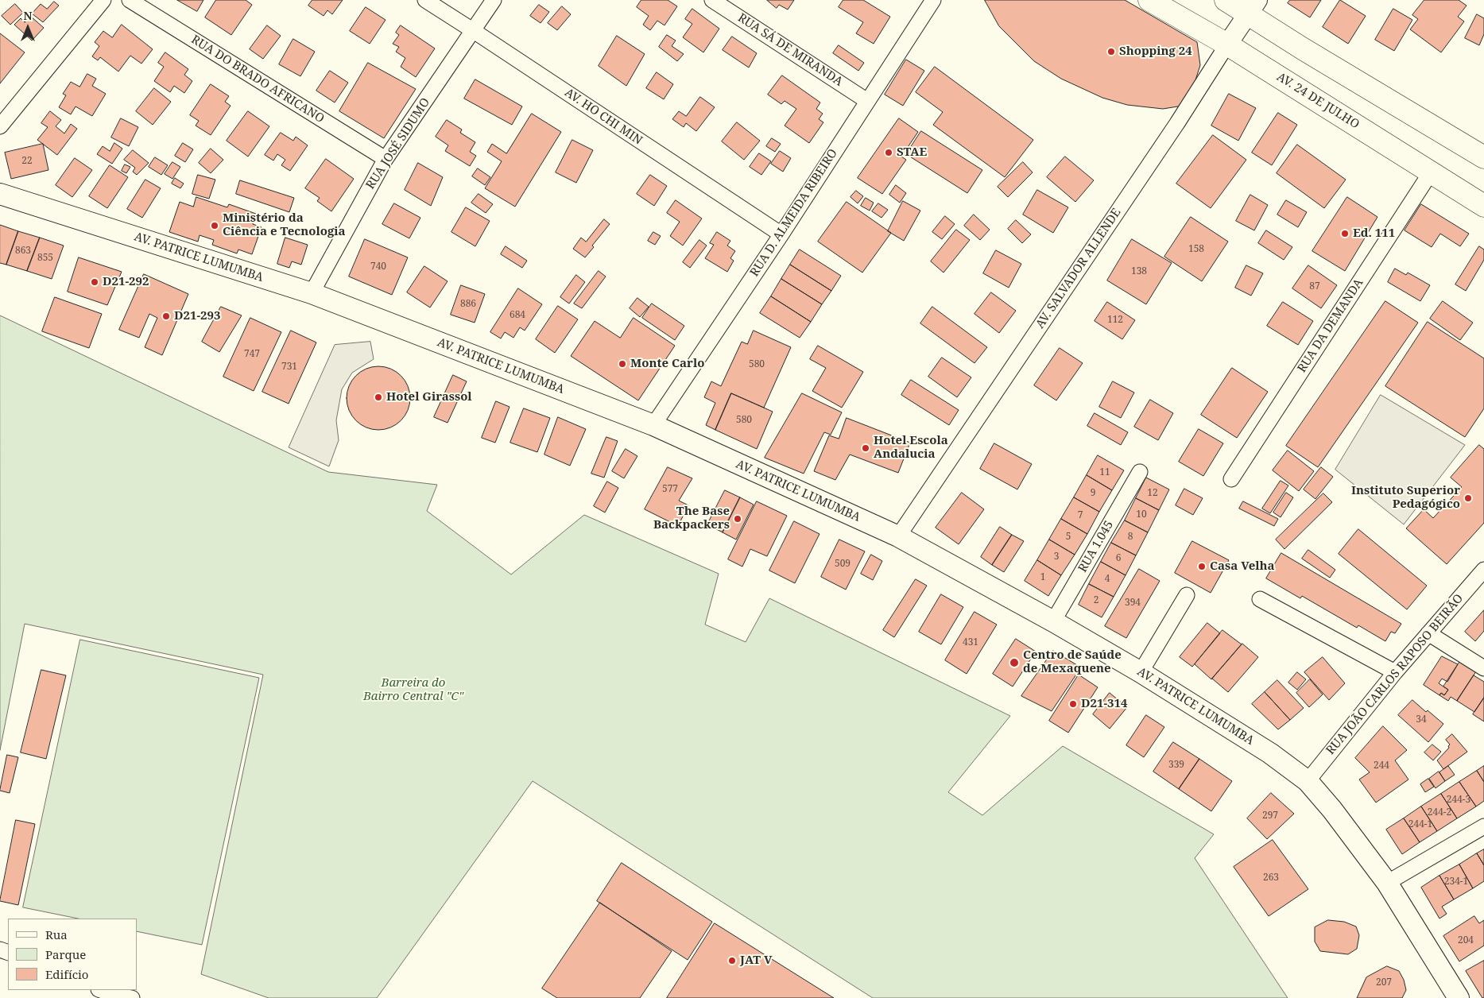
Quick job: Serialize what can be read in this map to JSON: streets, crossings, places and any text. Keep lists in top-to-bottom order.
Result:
{
  "streets": {
    "main road": ["AV. 24 DE JULHO", "AV. PATRICE LUMUMBA"],
    "street": [
      "RUA SÁ DE MIRANDA",
      "RUA DO BRADO AFRICANO",
      "AV. HO CHI MIN",
      "RUA JOSÉ SIDUMO",
      "RUA D. ALMEIDA RIBEIRO",
      "AV. SALVADOR ALLENDE",
      "RUA DA DEMANDA",
      "RUA 1.045",
      "RUA JOÃO CARLOS RAPOSO BEIRÃO"
    ]
  },
  "crossings": [
    ["RUA SÁ DE MIRANDA", "RUA D. ALMEIDA RIBEIRO"],
    ["RUA DO BRADO AFRICANO", "RUA JOSÉ SIDUMO"],
    ["AV. 24 DE JULHO", "AV. SALVADOR ALLENDE"],
    ["AV. 24 DE JULHO", "RUA DA DEMANDA"],
    ["AV. HO CHI MIN", "RUA JOSÉ SIDUMO"],
    ["AV. HO CHI MIN", "RUA D. ALMEIDA RIBEIRO"],
    ["RUA JOSÉ SIDUMO", "AV. PATRICE LUMUMBA"],
    ["RUA D. ALMEIDA RIBEIRO", "AV. PATRICE LUMUMBA"],
    ["AV. PATRICE LUMUMBA", "AV. SALVADOR ALLENDE"],
    ["AV. PATRICE LUMUMBA", "RUA 1.045"],
    ["AV. PATRICE LUMUMBA", "RUA JOÃO CARLOS RAPOSO BEIRÃO"]
  ],
  "parks": ["Barreira do Bairro Central \"C\""],
  "places": [
    "Shopping 24",
    "STAE",
    "Ministério da Ciência e Tecnologia",
    "Ed. 111",
    "D21-292",
    "D21-293",
    "Monte Carlo",
    "Hotel Girassol",
    "Hotel Escola Andalucia",
    "Instituto Superior Pedagógico",
    "The Base Backpackers",
    "Casa Velha",
    "Centro de Saúde de Mexaquene",
    "D21-314",
    "JAT V"
  ],
  "house_numbers": [
    "22",
    "158",
    "863",
    "855",
    "740",
    "138",
    "87",
    "886",
    "684",
    "112",
    "747",
    "580",
    "731",
    "580",
    "11",
    "577",
    "9",
    "12",
    "10",
    "7",
    "5",
    "8",
    "3",
    "6",
    "509",
    "1",
    "4",
    "2",
    "394",
    "431",
    "34",
    "339",
    "244",
    "244-3",
    "244-2",
    "297",
    "244-1",
    "263",
    "234-1",
    "204",
    "207"
  ],
  "legend": ["Rua", "Parque", "Edifício"],
  "north": "top"
}
